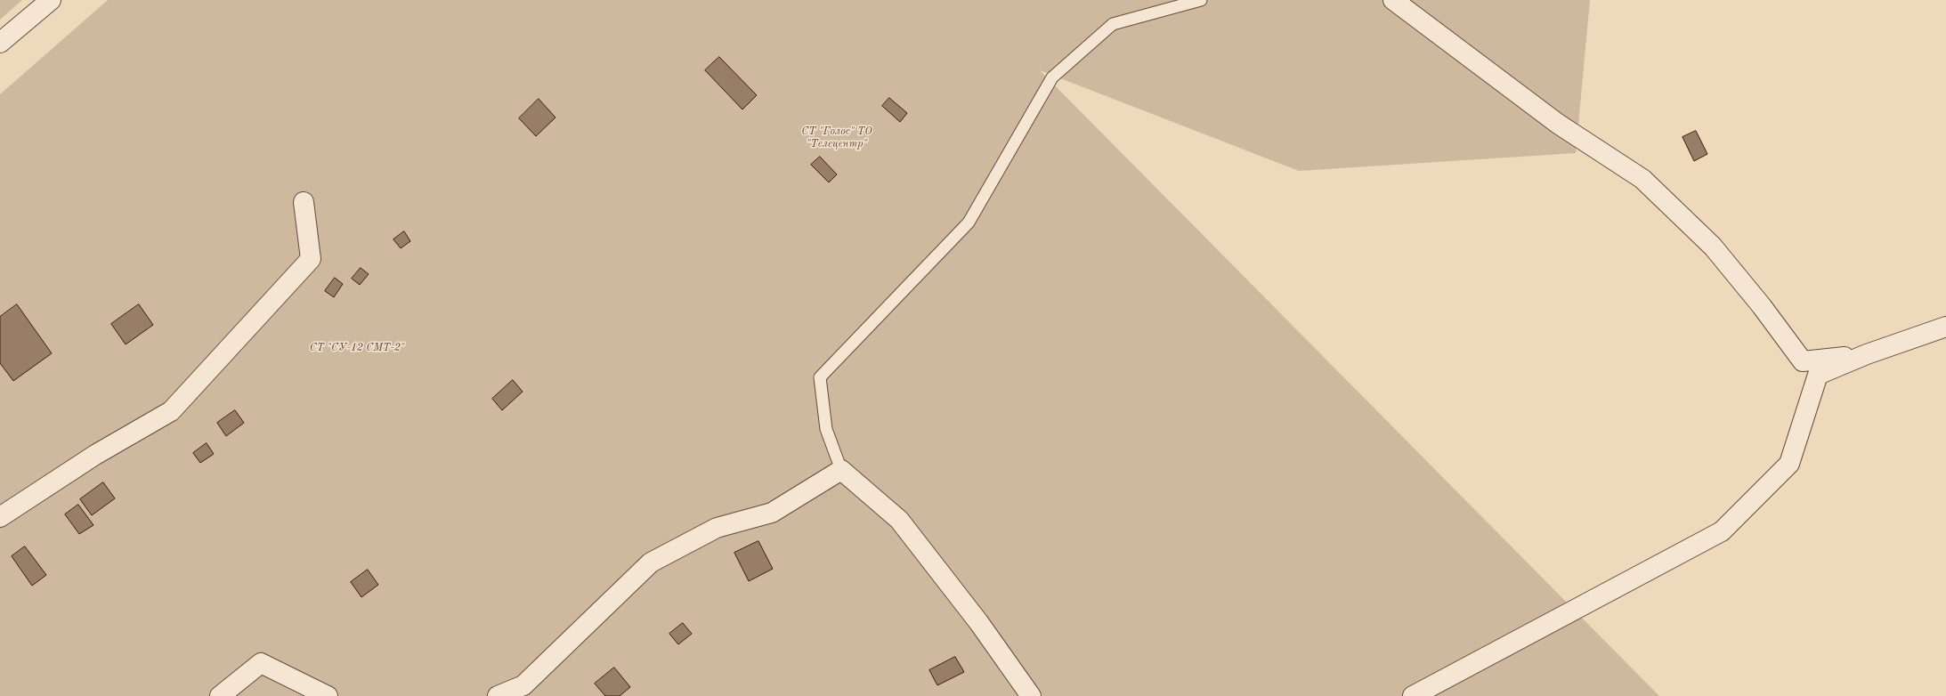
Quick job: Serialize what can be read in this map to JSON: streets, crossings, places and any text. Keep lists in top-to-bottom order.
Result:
{
  "parks": ["СТ \"Голос\" ТО \"Телецентр\"", "СТ \"СУ-12 СМТ-2\""]
}
